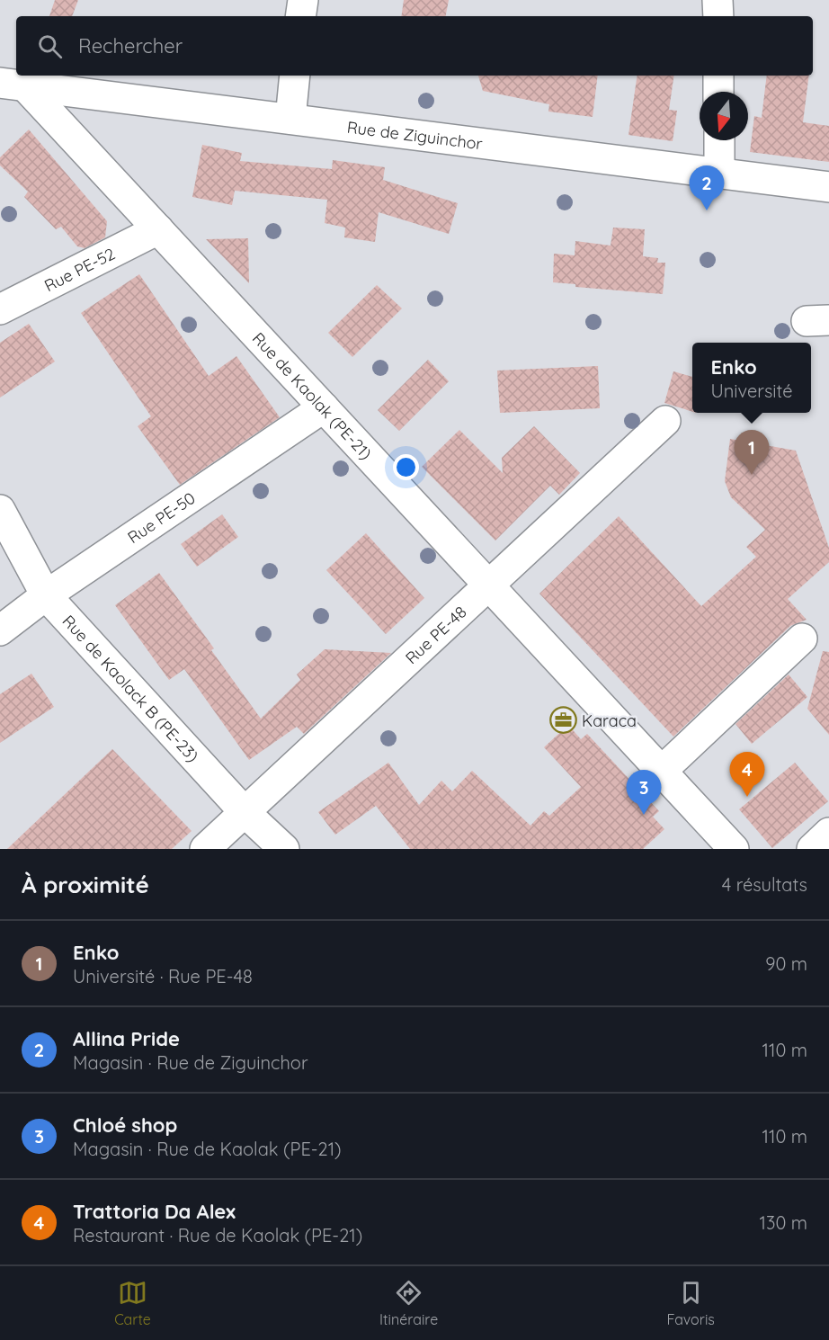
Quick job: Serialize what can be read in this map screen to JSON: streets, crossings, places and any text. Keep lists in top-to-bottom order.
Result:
{
  "streets": {
    "street": [
      "Rue de Ziguinchor",
      "Rue PE-52",
      "Rue de Kaolak (PE-21)",
      "Rue PE-50",
      "Rue PE-48",
      "Rue de Kaolack B (PE-23)"
    ]
  },
  "crossings": [
    ["Rue de Ziguinchor", "Rue de Kaolak (PE-21)"],
    ["Rue PE-52", "Rue de Kaolak (PE-21)"],
    ["Rue de Kaolak (PE-21)", "Rue PE-50"],
    ["Rue de Kaolak (PE-21)", "Rue PE-48"],
    ["Rue PE-50", "Rue de Kaolack B (PE-23)"],
    ["Rue PE-48", "Rue de Kaolack B (PE-23)"]
  ],
  "places": {
    "office": ["Karaca"]
  },
  "north": "bottom",
  "page": {
    "search": "Rechercher",
    "pins": [
      "2",
      "1",
      "4",
      "3"
    ],
    "popup": ["Enko", "Université"],
    "heading": ["À proximité", "4 résultats"],
    "list": [
      {
        "mark": "1",
        "name": "Enko",
        "note": "Université · Rue PE-48",
        "value": "90 m"
      },
      {
        "mark": "2",
        "name": "Allina Pride",
        "note": "Magasin · Rue de Ziguinchor",
        "value": "110 m"
      },
      {
        "mark": "3",
        "name": "Chloé shop",
        "note": "Magasin · Rue de Kaolak (PE-21)",
        "value": "110 m"
      },
      {
        "mark": "4",
        "name": "Trattoria Da Alex",
        "note": "Restaurant · Rue de Kaolak (PE-21)",
        "value": "130 m"
      }
    ],
    "nav": ["Carte", "Itinéraire", "Favoris"]
  }
}
